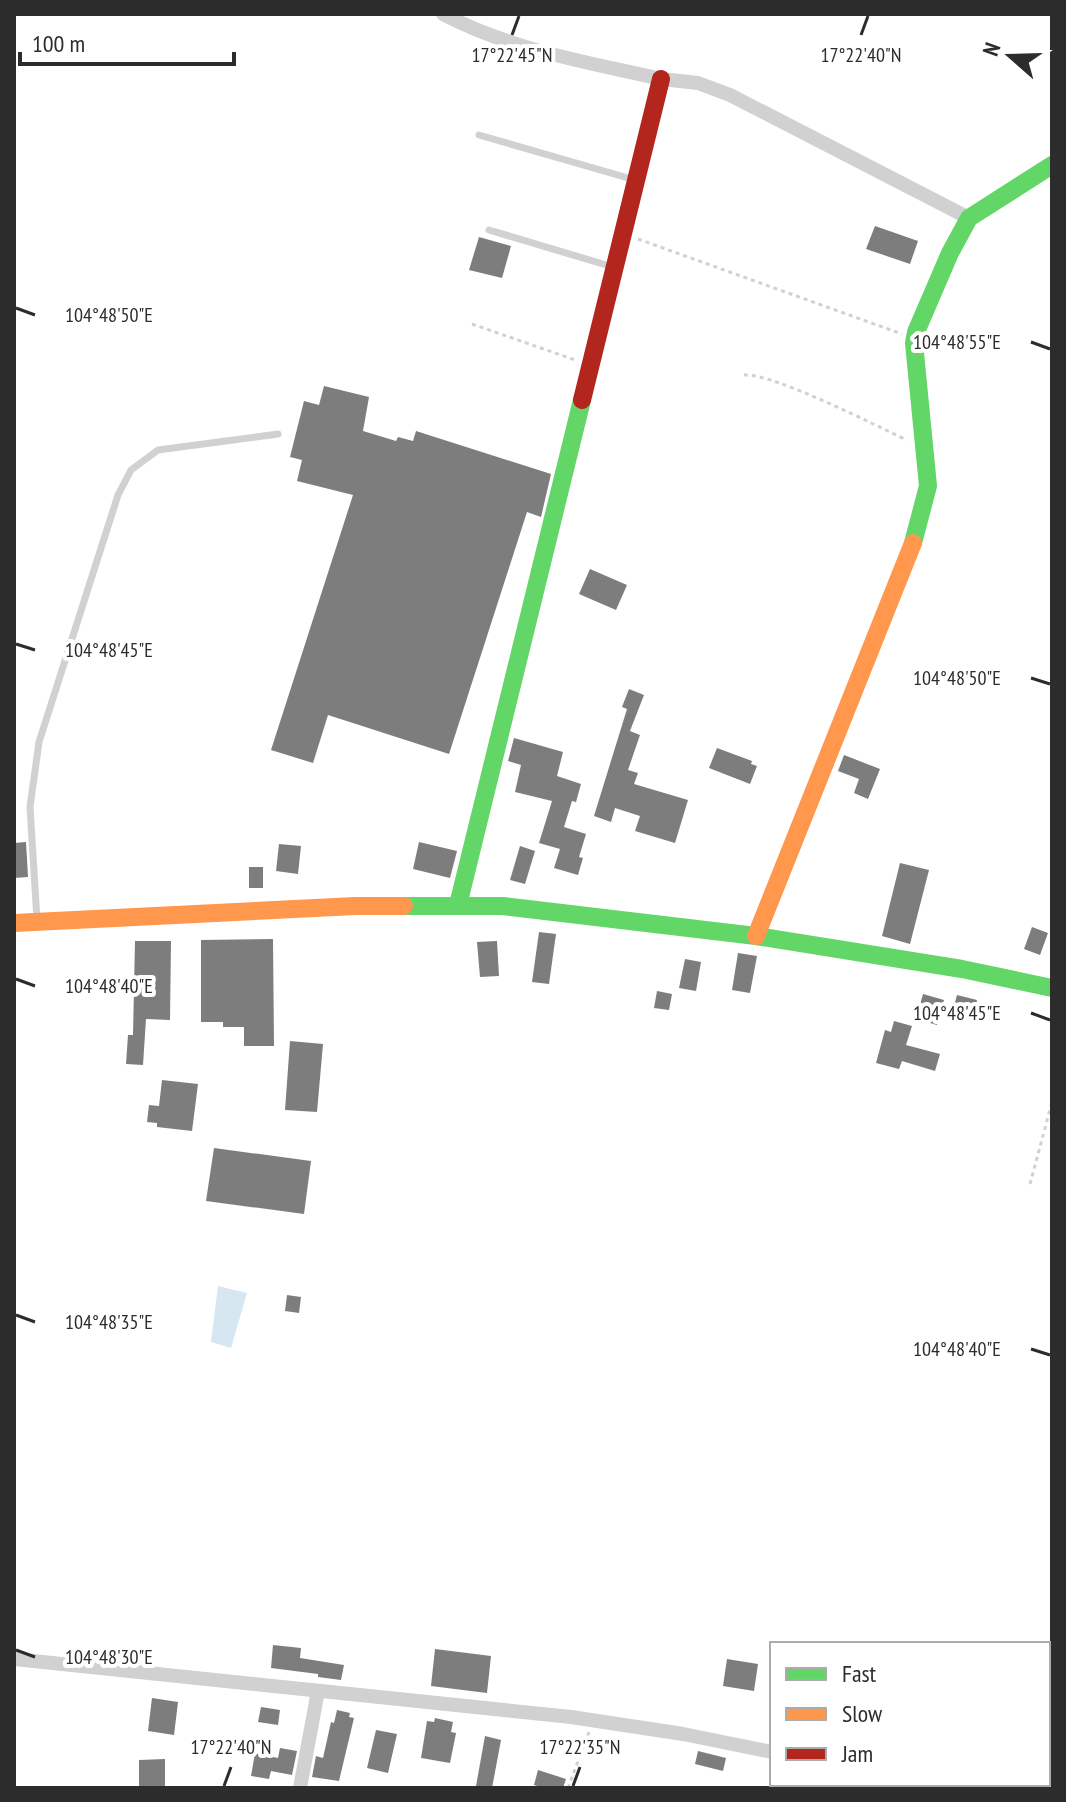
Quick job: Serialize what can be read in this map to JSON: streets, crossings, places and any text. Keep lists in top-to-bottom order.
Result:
{
  "legend": ["Fast", "Slow", "Jam"],
  "scale_bar": "100 m",
  "north": "left",
  "coordinates": [
    "17°22'45\"N",
    "17°22'40\"N",
    "104°48'50\"E",
    "104°48'55\"E",
    "104°48'45\"E",
    "104°48'40\"E",
    "104°48'35\"E",
    "104°48'30\"E",
    "17°22'35\"N"
  ]
}
